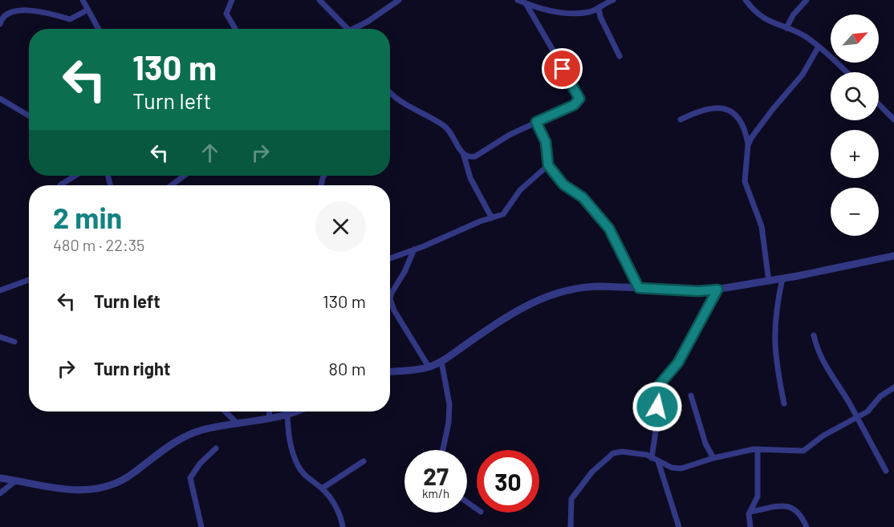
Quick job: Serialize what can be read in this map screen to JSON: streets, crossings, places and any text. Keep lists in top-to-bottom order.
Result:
{
  "north": "top right",
  "page": {
    "map_buttons": ["+", "−"],
    "turn": ["130 m", "Turn left"],
    "heading": ["2 min", "480 m · 22:35"],
    "list": [
      {
        "name": "Turn left",
        "value": "130 m"
      },
      {
        "name": "Turn right",
        "value": "80 m"
      }
    ],
    "speed": "27 km/h",
    "limit": "30"
  }
}
